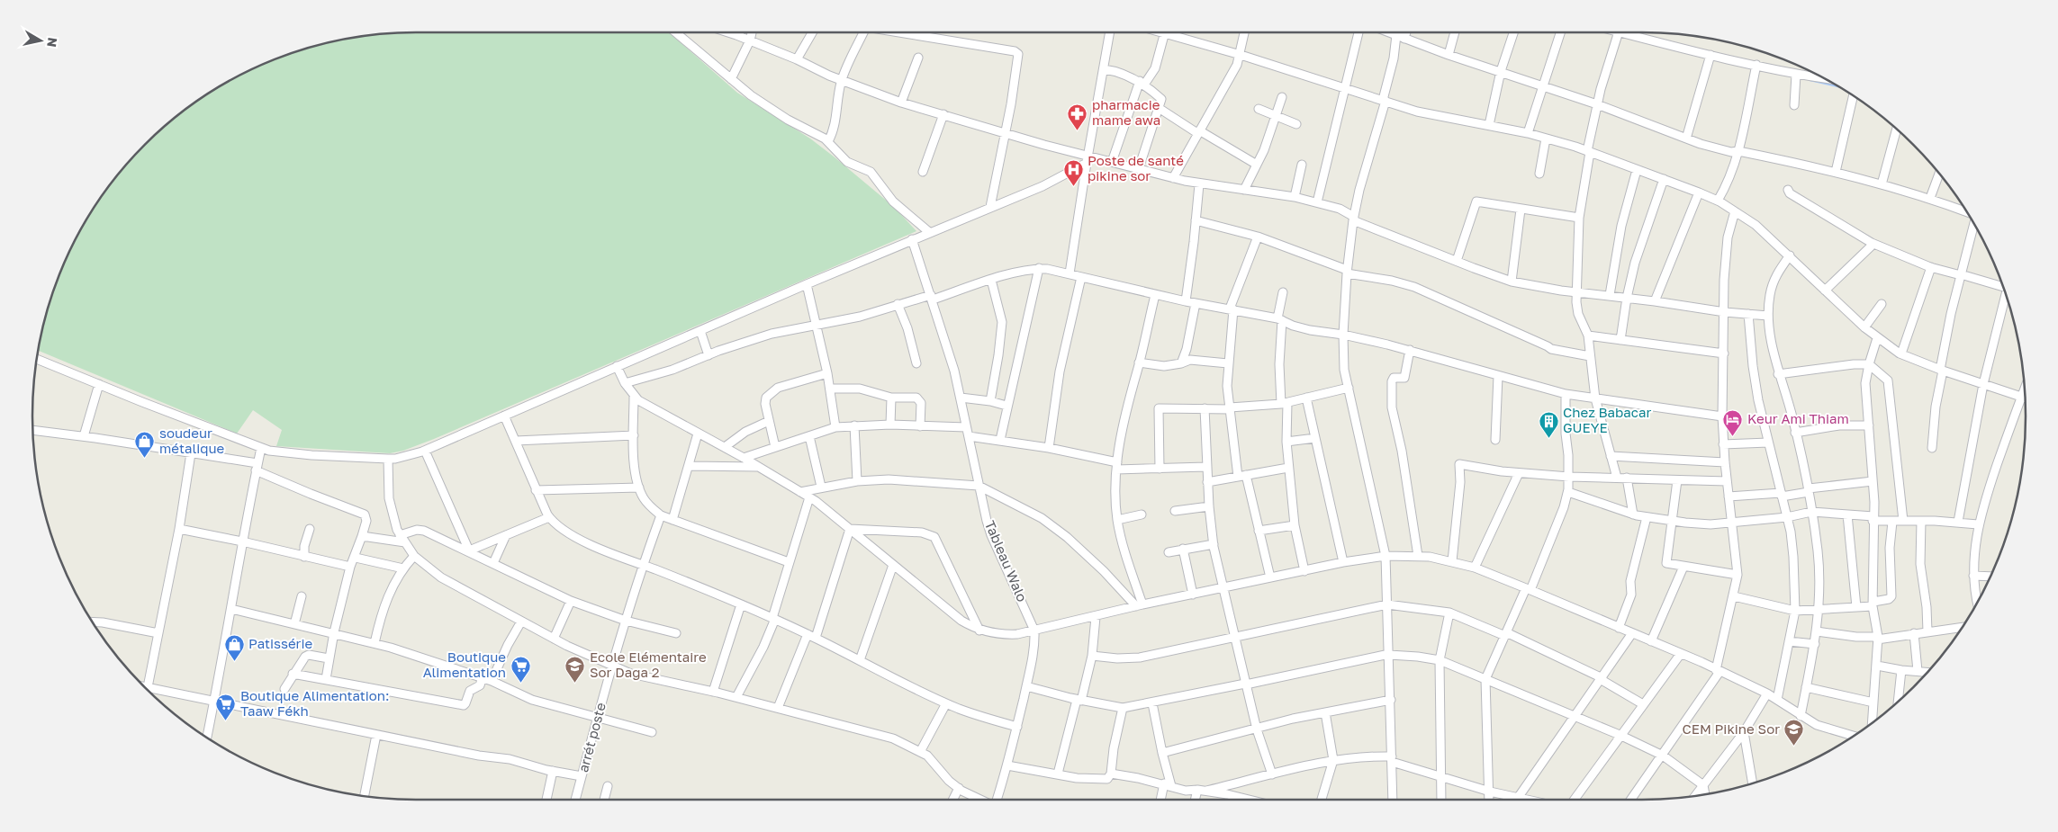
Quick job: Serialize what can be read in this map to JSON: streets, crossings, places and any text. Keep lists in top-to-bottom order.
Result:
{
  "streets": {
    "street": ["Tableau Walo", "arrét poste"]
  },
  "places": {
    "pharmacy": ["pharmacie mame awa"],
    "hospital": ["Poste de santé pikine sor"],
    "hotel": ["Keur Ami Thiam"],
    "building": ["Chez Babacar GUEYE"],
    "shop": ["soudeur métalique", "Patissérie"],
    "supermarket": ["Boutique Alimentation", "Boutique Alimentation: Taaw Fékh"],
    "school or university": ["Ecole Elémentaire Sor Daga 2", "CEM Pikine Sor"]
  },
  "north": "right"
}
